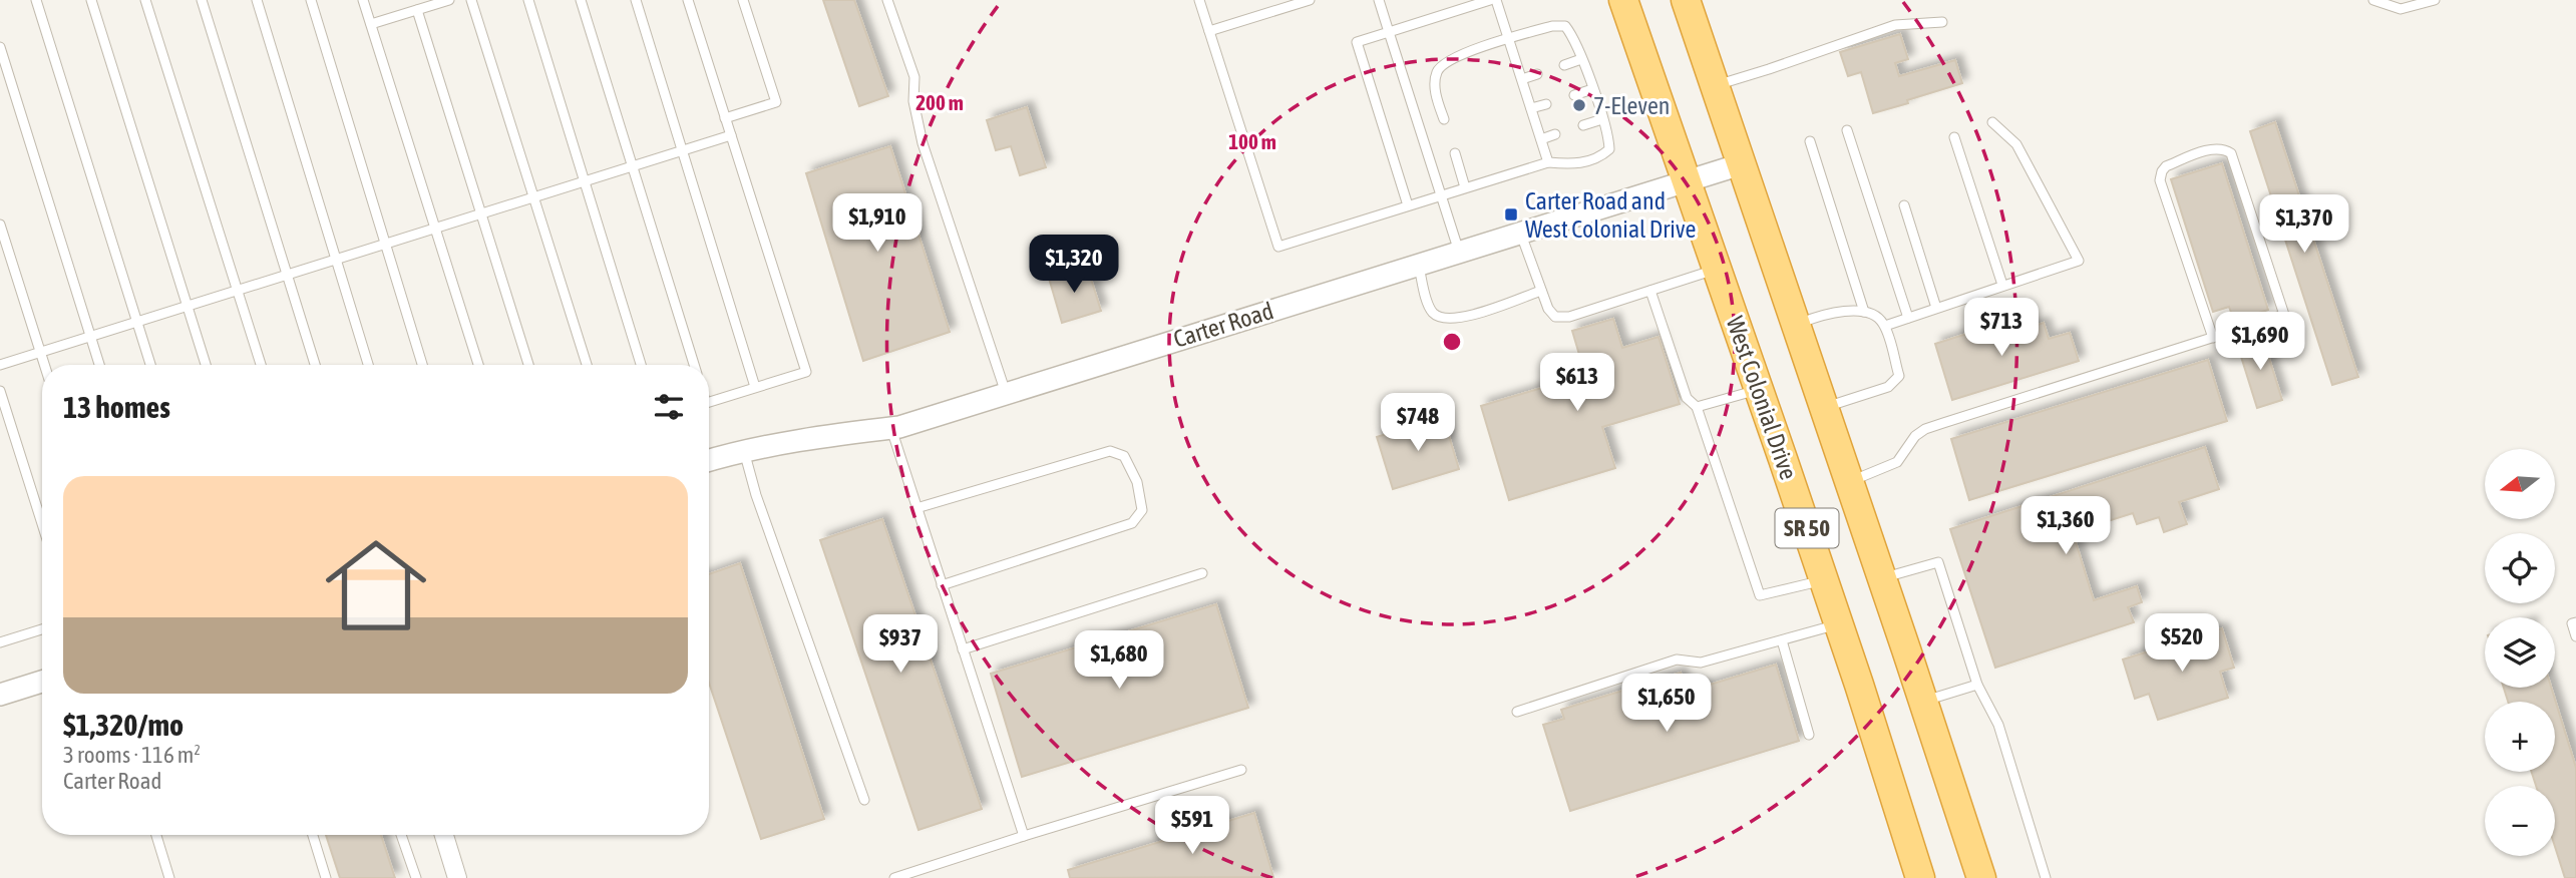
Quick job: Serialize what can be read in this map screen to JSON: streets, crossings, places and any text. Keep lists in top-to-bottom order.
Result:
{
  "streets": {
    "highway": ["West Colonial Drive", "SR 50"],
    "street": ["Carter Road"]
  },
  "crossings": [
    ["Carter Road", "West Colonial Drive"],
    ["Carter Road", "SR 50"]
  ],
  "places": {
    "other": ["7-Eleven"],
    "transit": ["Carter Road and West Colonial Drive"]
  },
  "north": "left",
  "page": {
    "price": [
      "$1,910",
      "$1,370",
      "$1,320",
      "$713",
      "$1,690",
      "$613",
      "$748",
      "$1,360",
      "$520",
      "$937",
      "$1,680",
      "$1,650",
      "$591"
    ],
    "heading": "13 homes",
    "map_buttons": ["+", "−"],
    "list": [
      {
        "name": "$1,320/mo",
        "note": "3 rooms · 116 m² · Carter Road"
      }
    ]
  },
  "rings": ["200 m", "100 m"]
}
